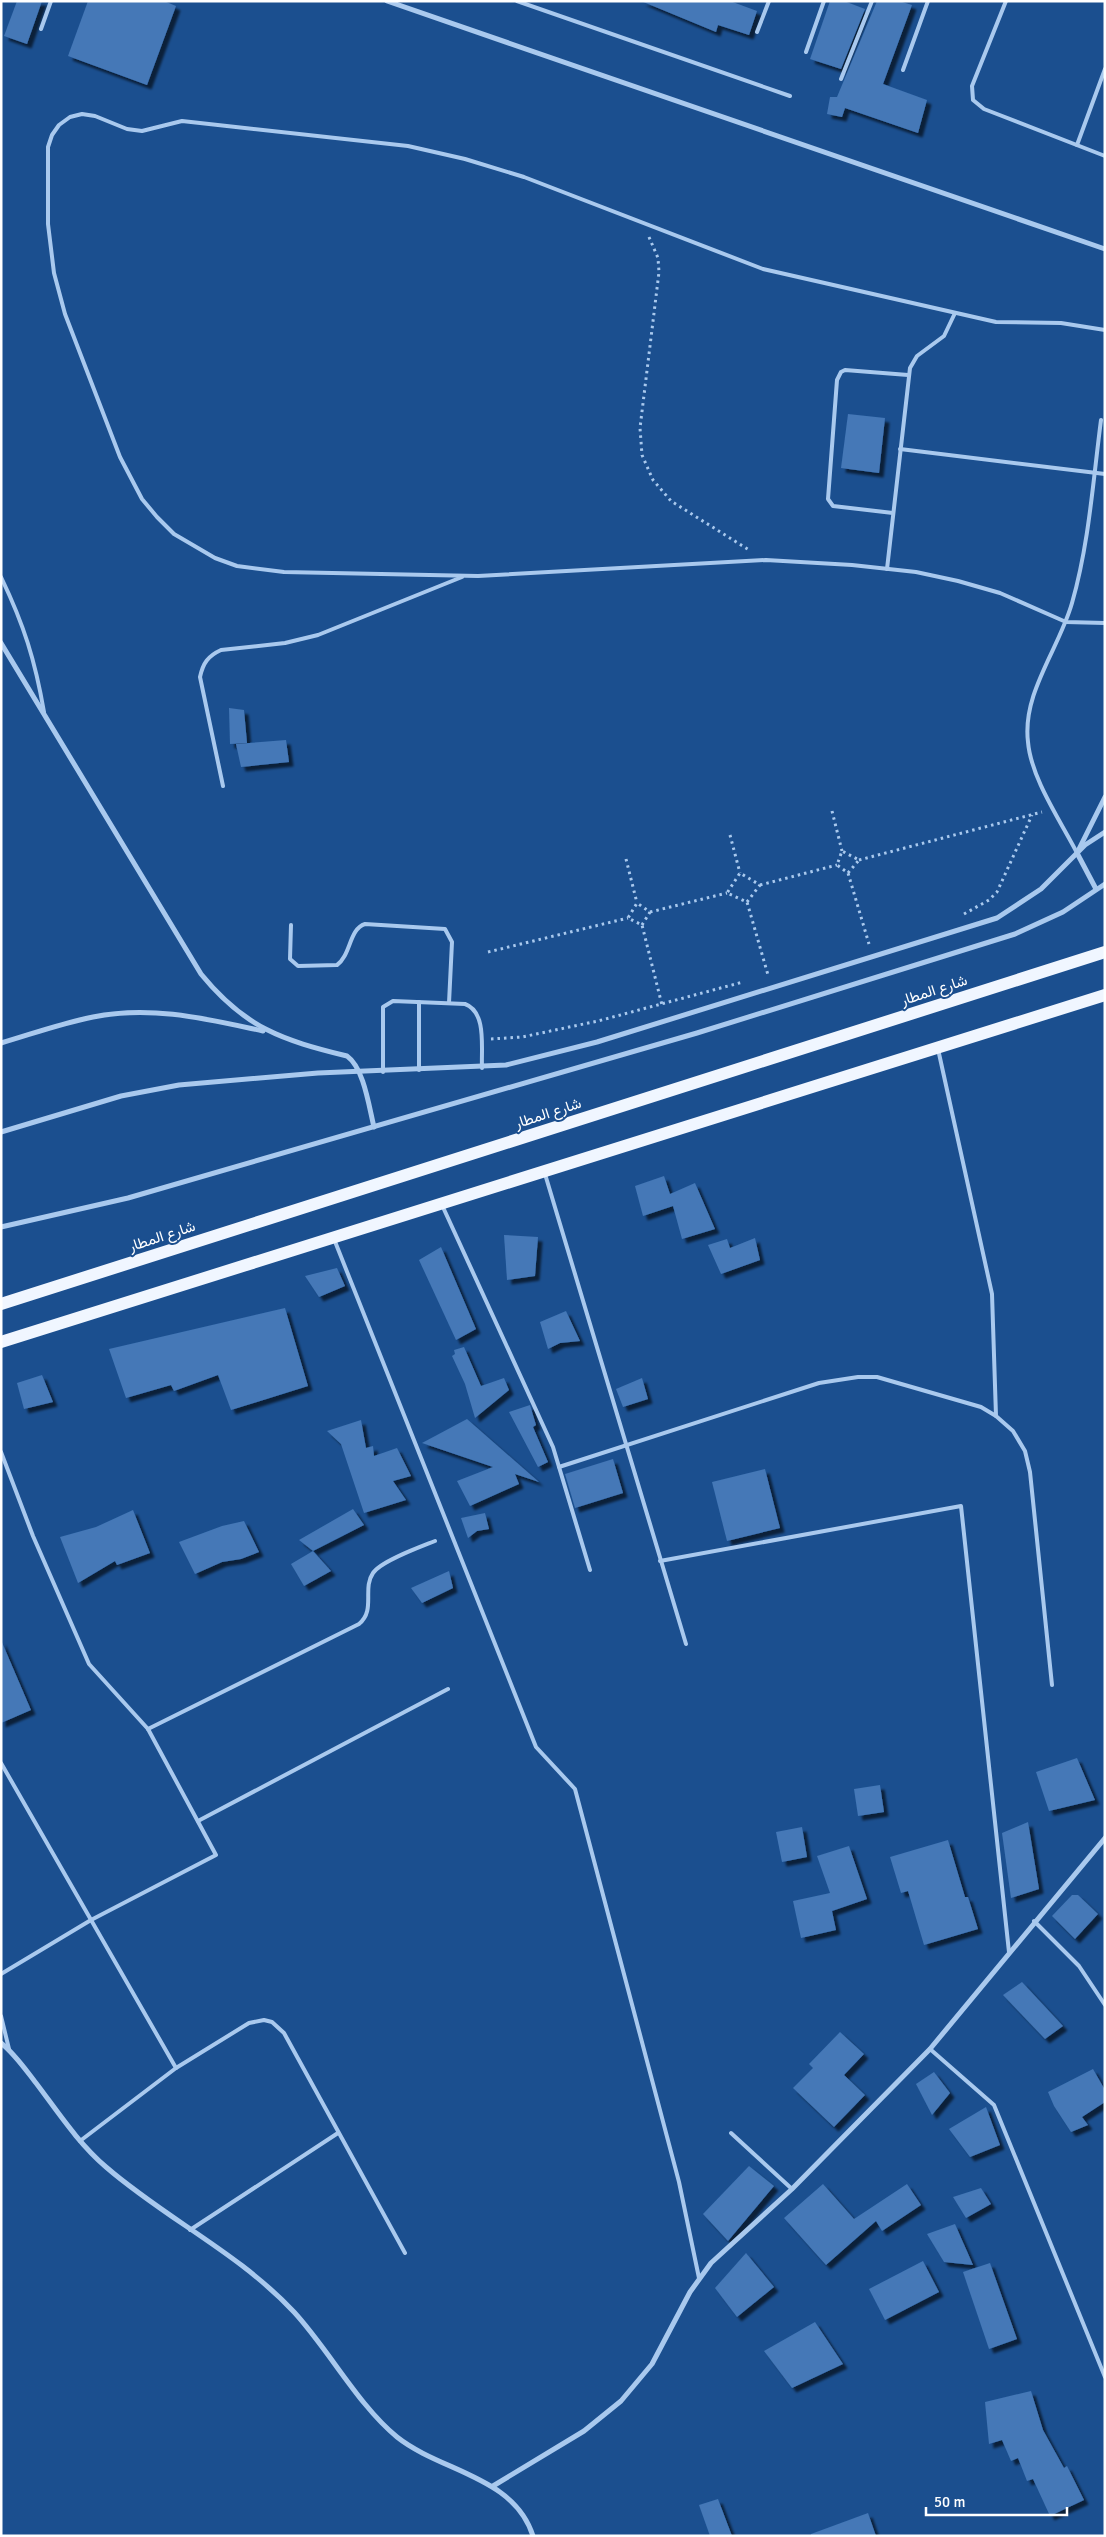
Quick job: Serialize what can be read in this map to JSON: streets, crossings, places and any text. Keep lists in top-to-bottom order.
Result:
{
  "streets": {
    "main road": ["شارع المطار"]
  },
  "scale_bar": "50 m"
}
